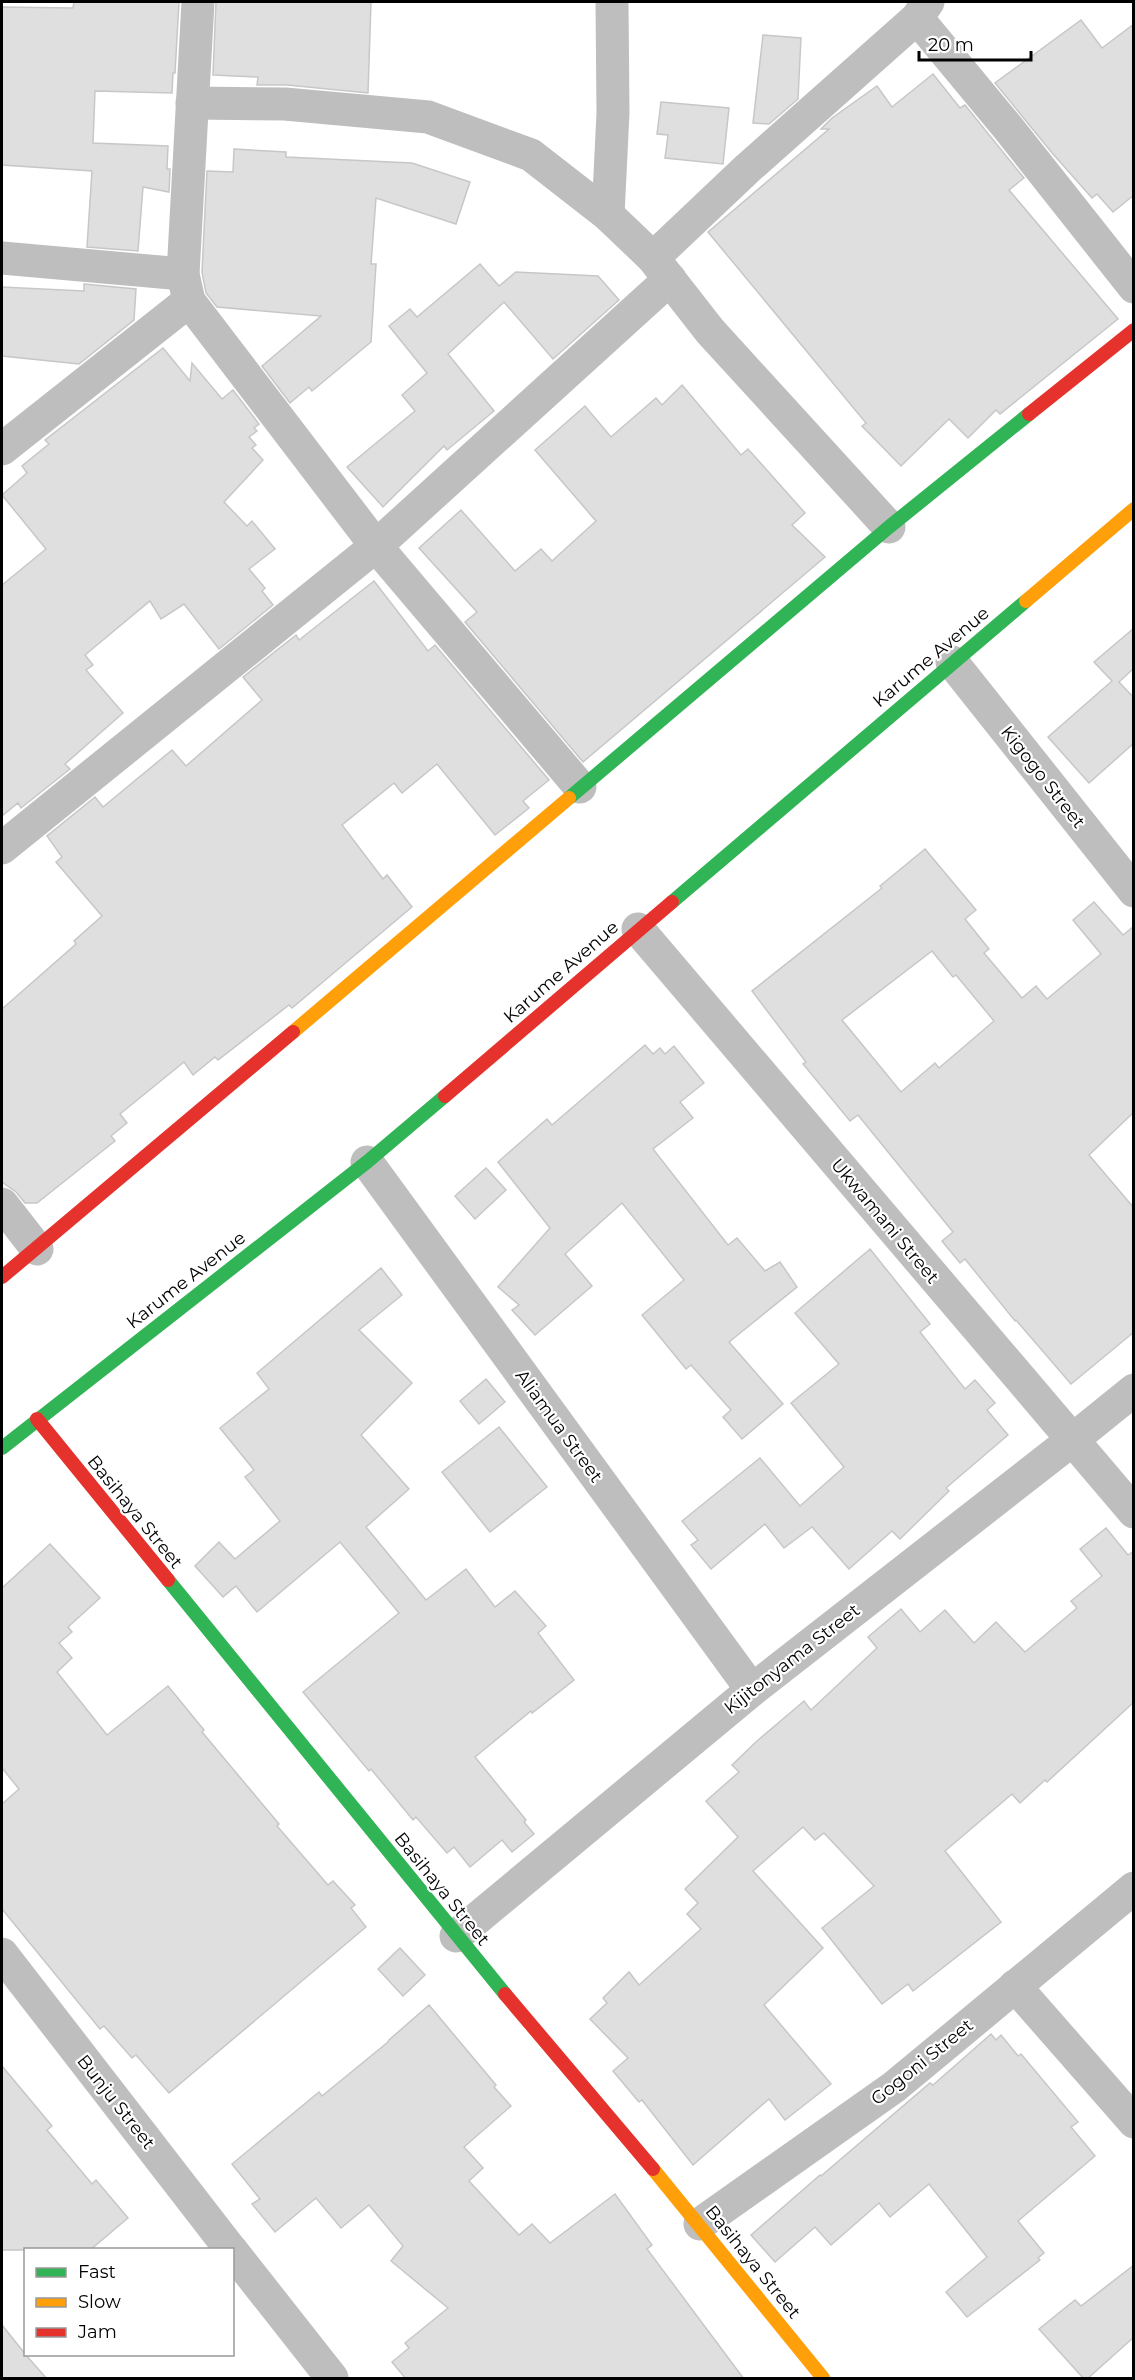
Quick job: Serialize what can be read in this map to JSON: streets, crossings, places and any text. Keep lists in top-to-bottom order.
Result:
{
  "streets": {
    "street": [
      "Karume Avenue",
      "Kigogo Street",
      "Ukwamani Street",
      "Aliamua Street",
      "Basihaya Street",
      "Kijitonyama Street",
      "Gogoni Street",
      "Bunju Street"
    ]
  },
  "crossings": [
    ["Karume Avenue", "Kigogo Street"],
    ["Karume Avenue", "Ukwamani Street"],
    ["Karume Avenue", "Aliamua Street"],
    ["Karume Avenue", "Basihaya Street"],
    ["Ukwamani Street", "Kijitonyama Street"],
    ["Aliamua Street", "Kijitonyama Street"],
    ["Basihaya Street", "Kijitonyama Street"],
    ["Basihaya Street", "Gogoni Street"]
  ],
  "legend": ["Fast", "Slow", "Jam"],
  "scale_bar": "20 m"
}
